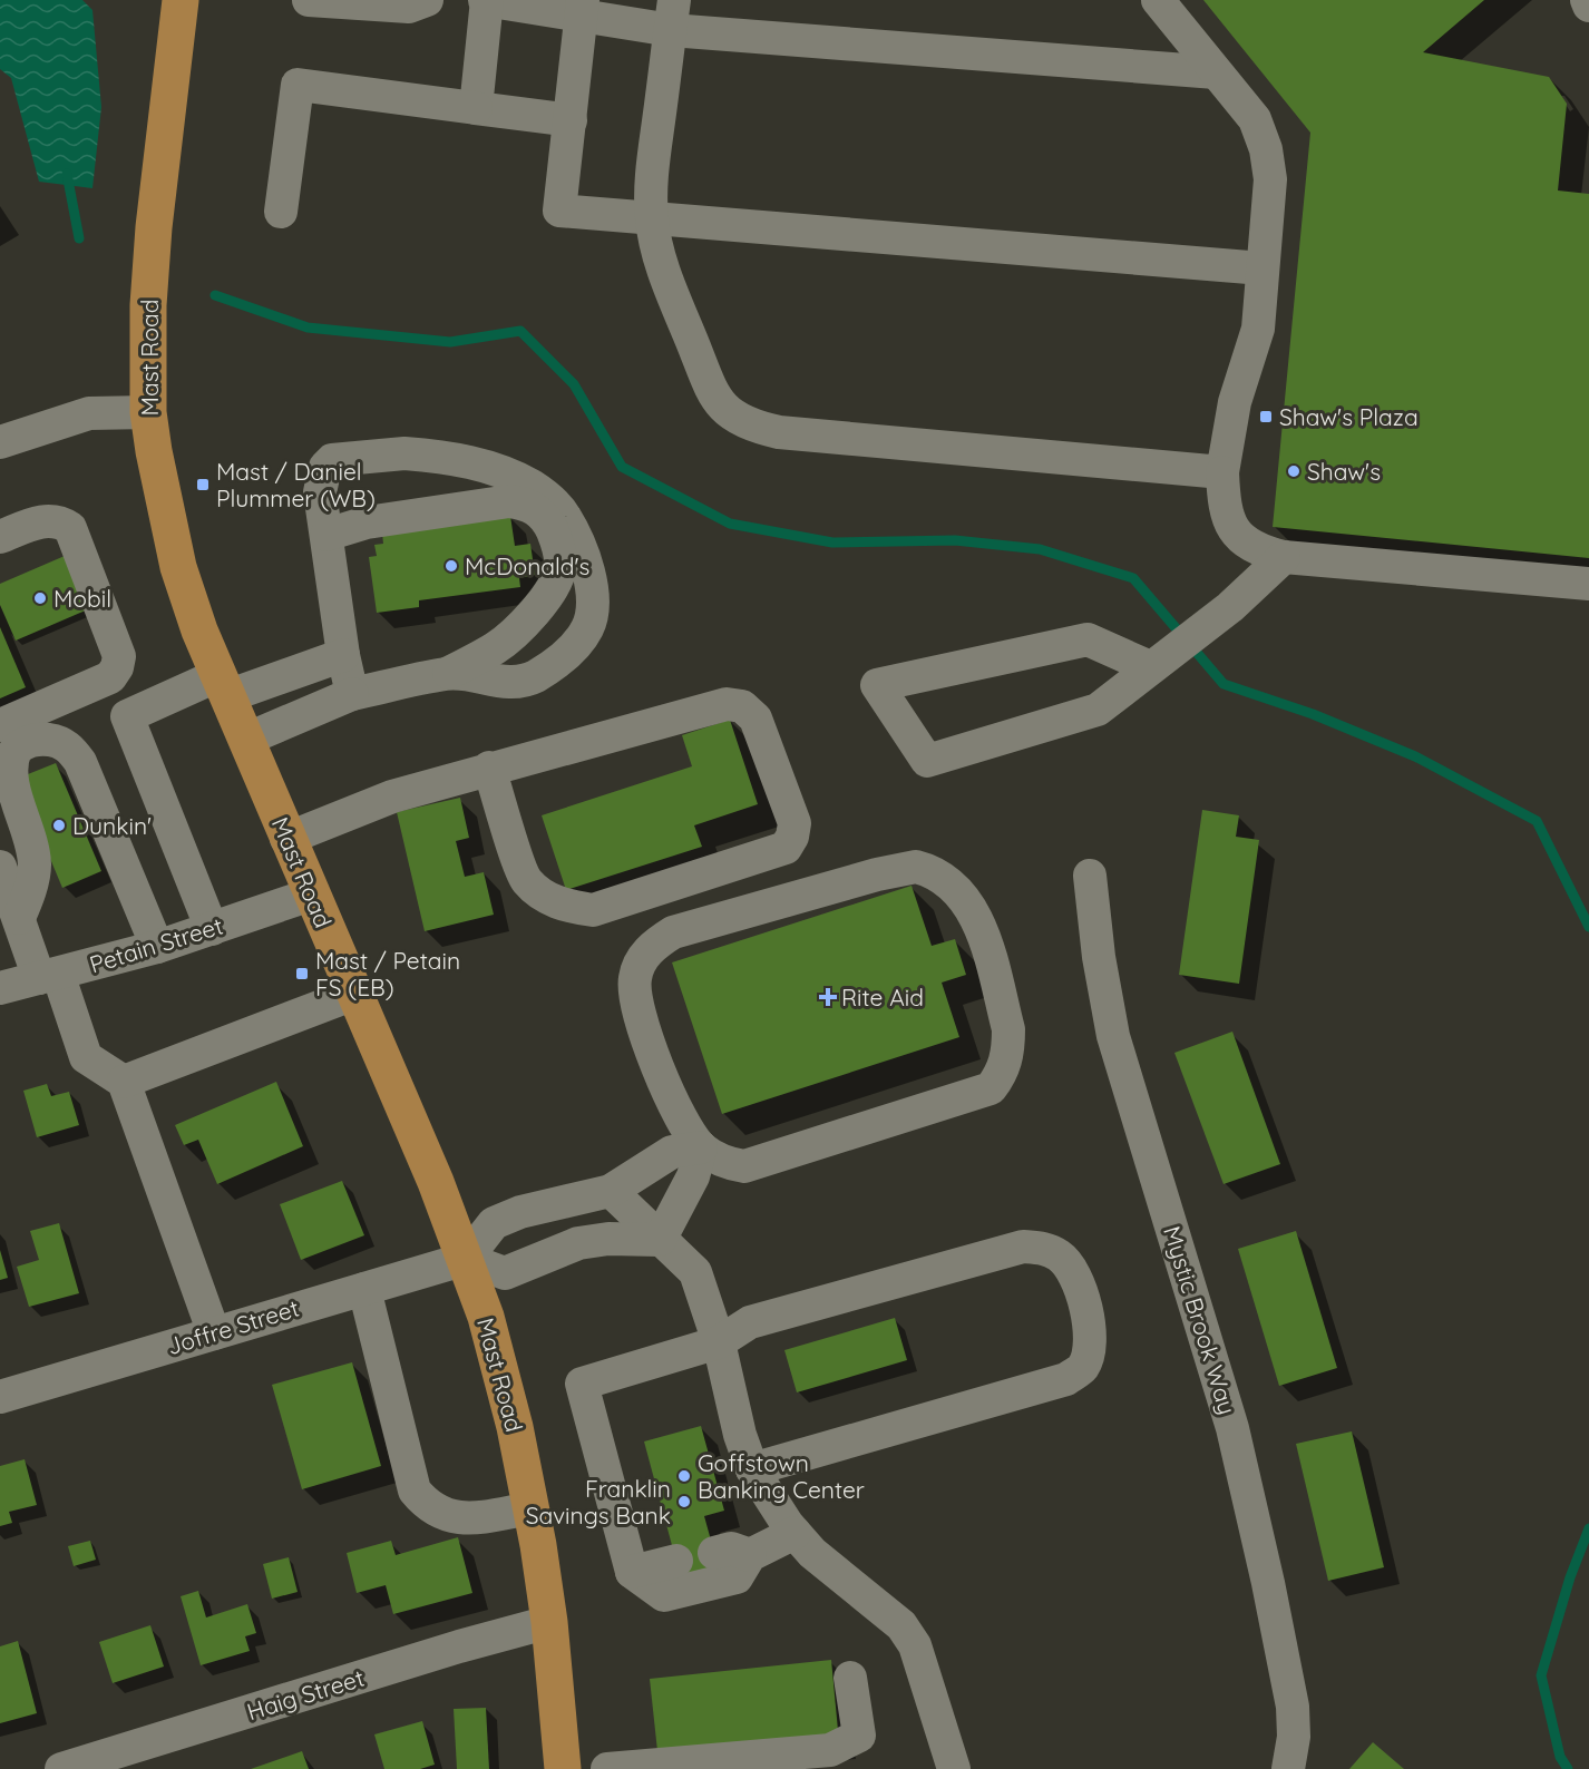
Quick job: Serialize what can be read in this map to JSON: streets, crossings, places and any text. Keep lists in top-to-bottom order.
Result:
{
  "streets": {
    "main road": ["Mast Road"],
    "street": [
      "Petain Street",
      "Mystic Brook Way",
      "Joffre Street",
      "Haig Street"
    ]
  },
  "crossings": [
    ["Mast Road", "Petain Street"],
    ["Mast Road", "Joffre Street"],
    ["Mast Road", "Haig Street"]
  ],
  "places": {
    "transit": ["Shaw's Plaza", "Mast / Daniel Plummer (WB)", "Mast / Petain FS (EB)"],
    "other": [
      "Shaw's",
      "McDonald's",
      "Mobil",
      "Dunkin'",
      "Goffstown Banking Center",
      "Franklin Savings Bank"
    ],
    "health": ["Rite Aid"]
  }
}
